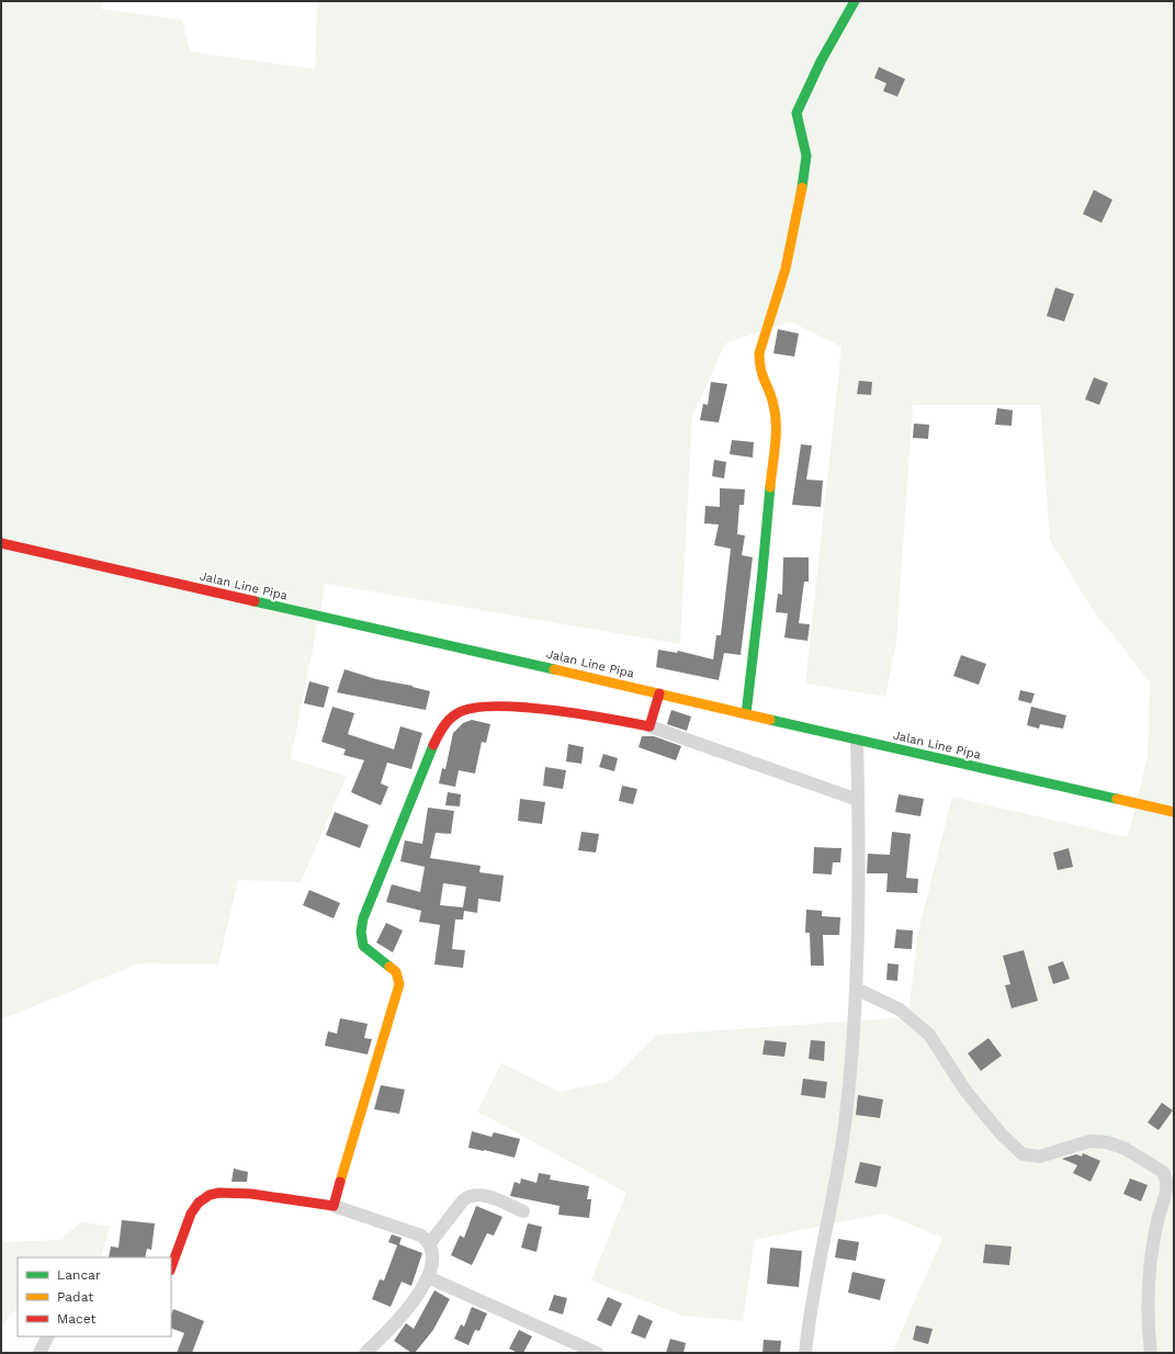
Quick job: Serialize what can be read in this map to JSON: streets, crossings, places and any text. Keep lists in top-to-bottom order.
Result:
{
  "streets": {
    "street": ["Jalan Line Pipa"]
  },
  "legend": ["Lancar", "Padat", "Macet"]
}
